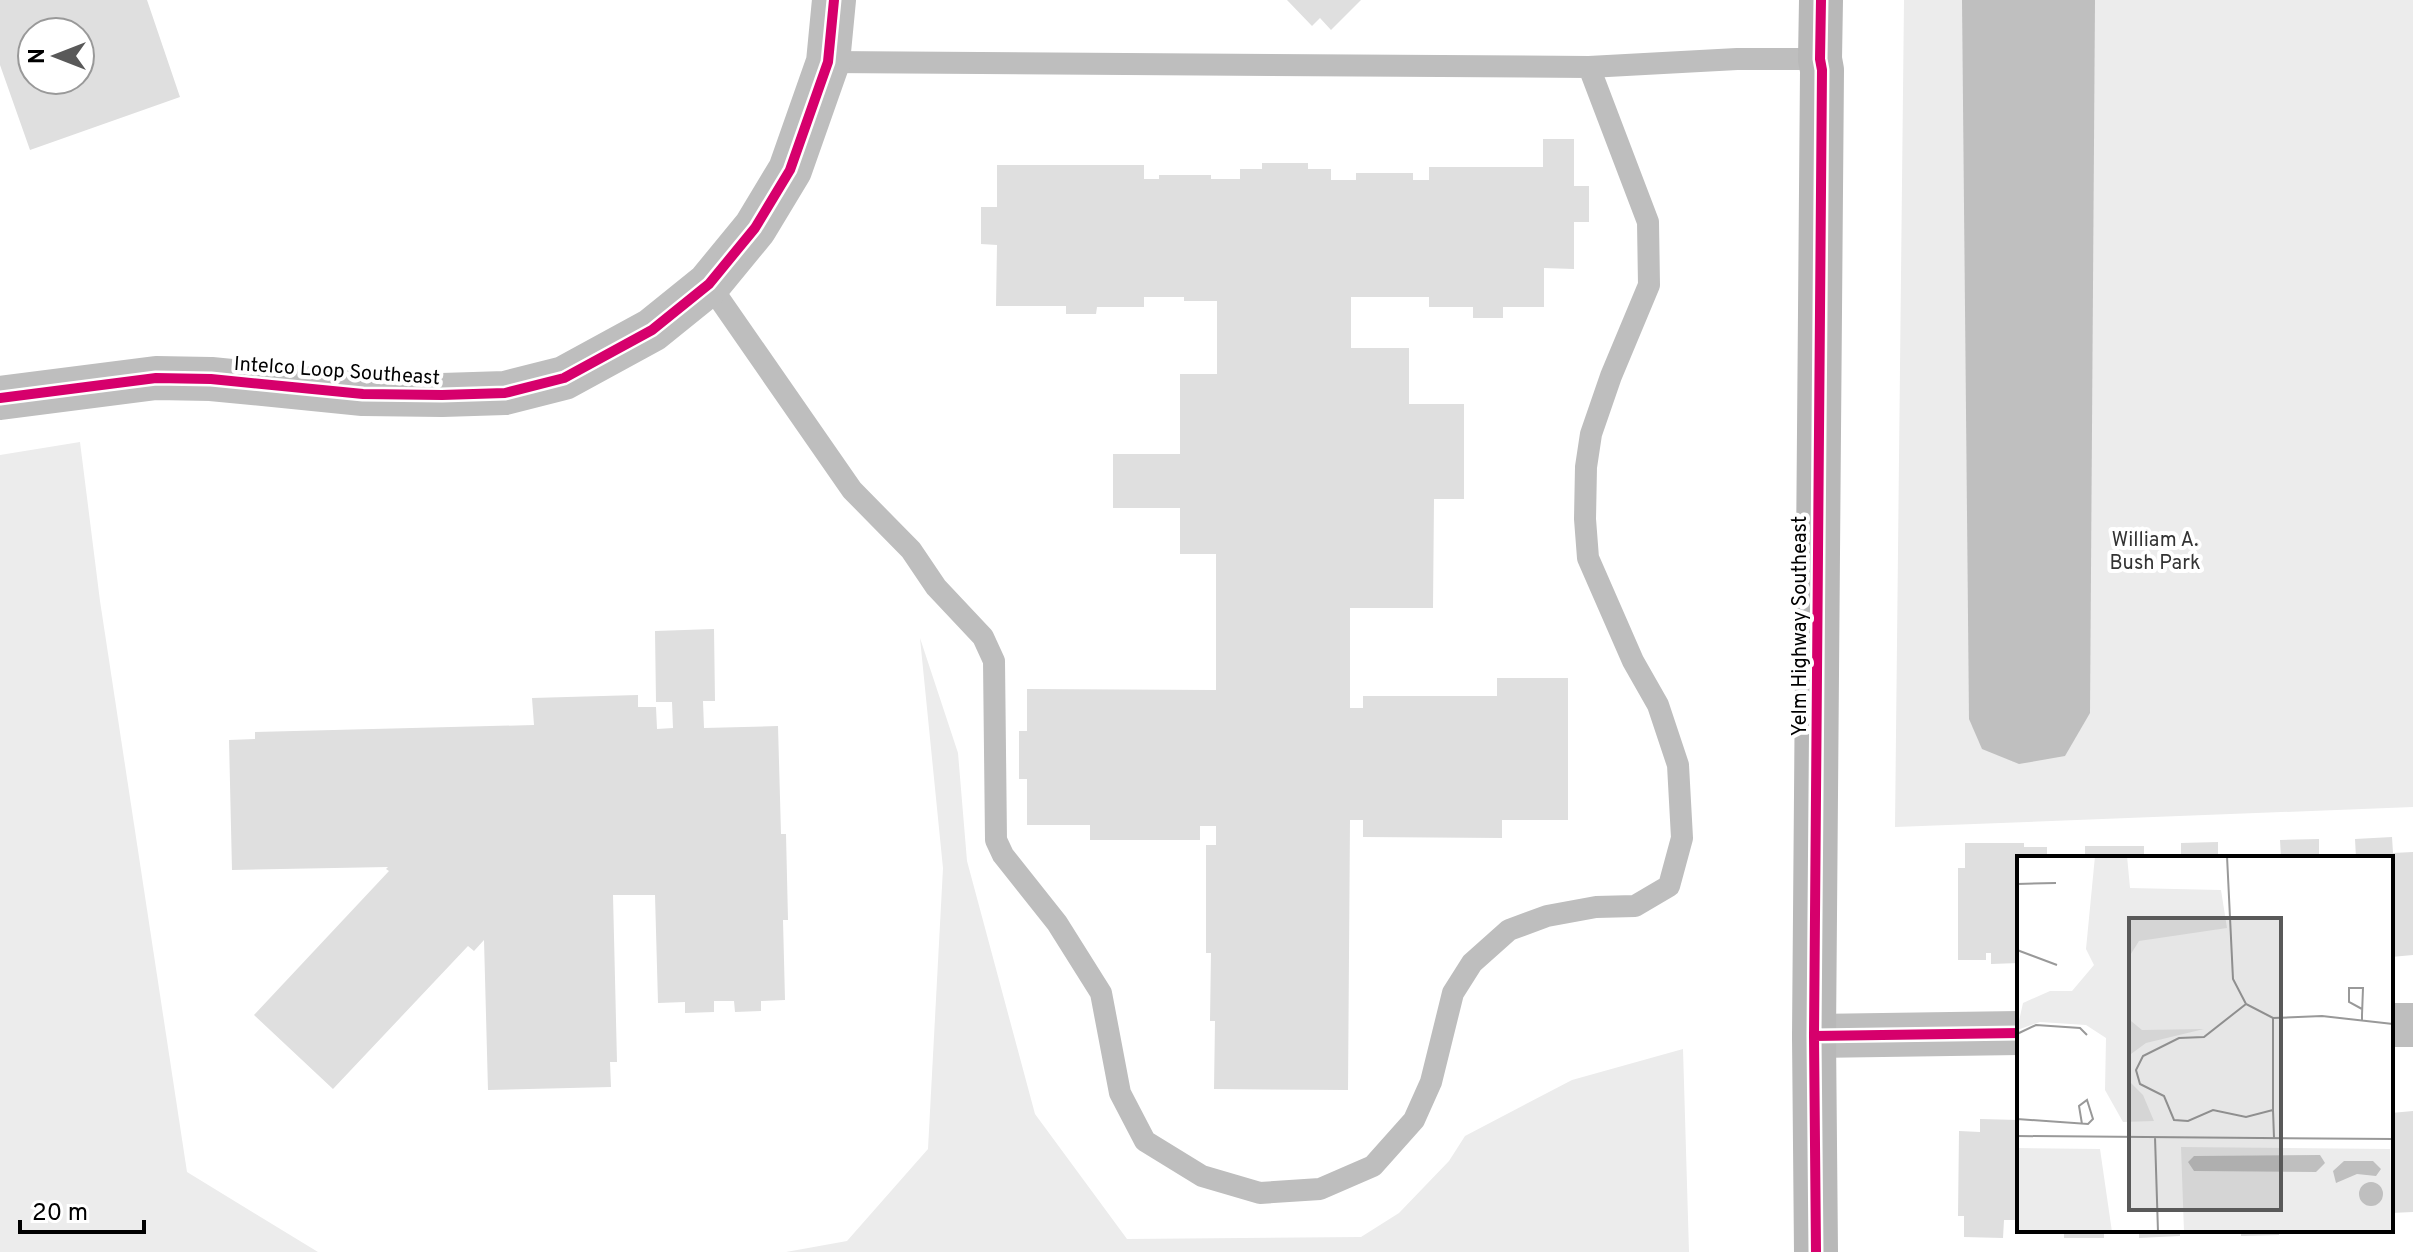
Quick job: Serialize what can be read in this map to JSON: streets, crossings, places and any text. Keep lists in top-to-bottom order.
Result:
{
  "streets": {
    "main road": ["Yelm Highway Southeast"],
    "street": ["Intelco Loop Southeast"]
  },
  "parks": ["William A. Bush Park"],
  "scale_bar": "20 m",
  "north": "left"
}
